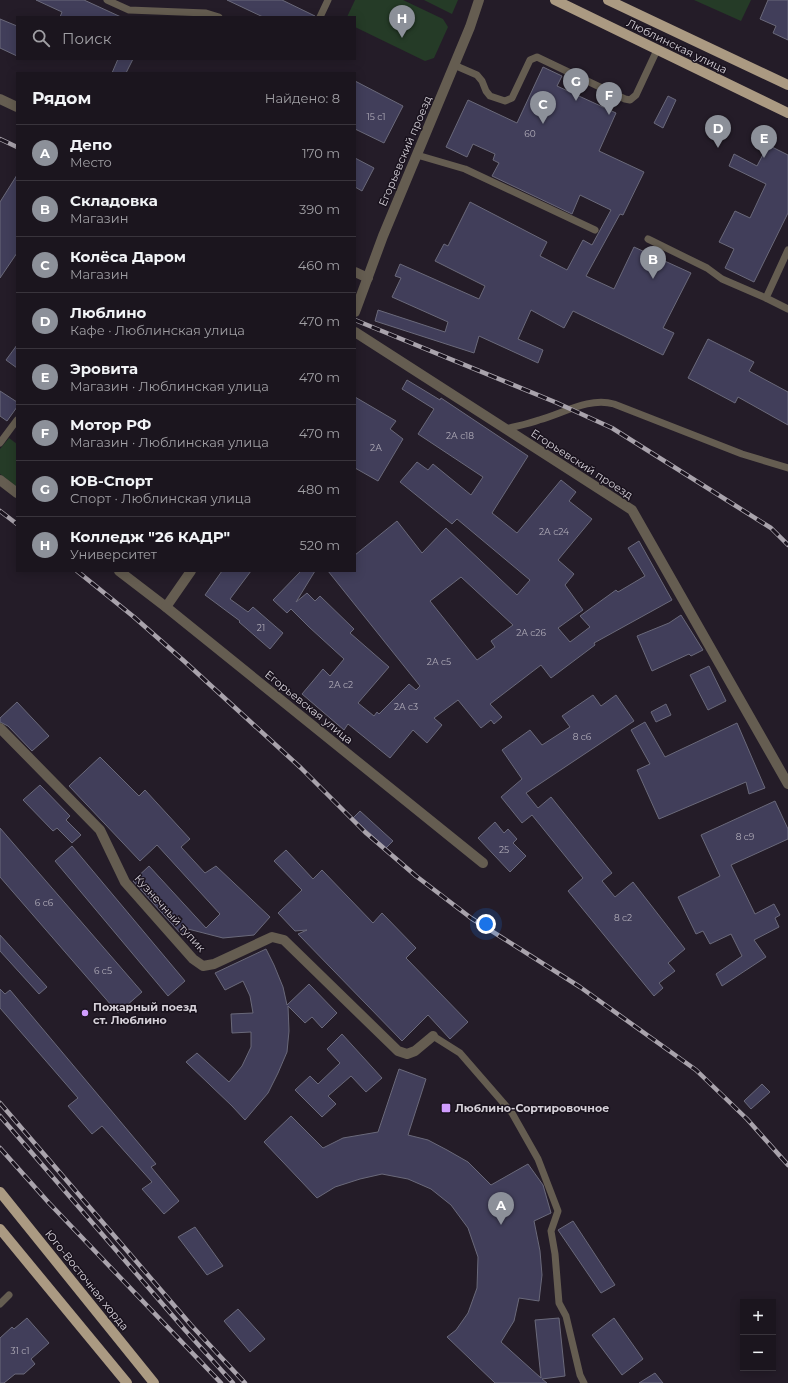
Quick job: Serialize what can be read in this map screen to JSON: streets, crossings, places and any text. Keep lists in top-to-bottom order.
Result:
{
  "streets": {
    "main road": ["Люблинская улица", "Юго-Восточная хорда"],
    "street": ["Егорьевский проезд", "Егорьевская улица", "Кузнечный тупик"]
  },
  "places": {
    "other": ["Пожарный поезд ст. Люблино"],
    "transit": ["Люблино-Сортировочное"]
  },
  "house_numbers": [
    "15 с1",
    "60",
    "2А с18",
    "2А",
    "2А с24",
    "21",
    "2А с26",
    "2А с5",
    "2А с2",
    "2А с3",
    "8 с6",
    "8 с9",
    "25",
    "6 с6",
    "8 с2",
    "6 с5",
    "31 с1"
  ],
  "page": {
    "pins": [
      "H",
      "G",
      "F",
      "C",
      "D",
      "E",
      "B",
      "A"
    ],
    "search": "Поиск",
    "heading": ["Рядом", "Найдено: 8"],
    "list": [
      {
        "mark": "A",
        "name": "Депо",
        "note": "Место",
        "value": "170 m"
      },
      {
        "mark": "B",
        "name": "Складовка",
        "note": "Магазин",
        "value": "390 m"
      },
      {
        "mark": "C",
        "name": "Колёса Даром",
        "note": "Магазин",
        "value": "460 m"
      },
      {
        "mark": "D",
        "name": "Люблино",
        "note": "Кафе · Люблинская улица",
        "value": "470 m"
      },
      {
        "mark": "E",
        "name": "Эровита",
        "note": "Магазин · Люблинская улица",
        "value": "470 m"
      },
      {
        "mark": "F",
        "name": "Мотор РФ",
        "note": "Магазин · Люблинская улица",
        "value": "470 m"
      },
      {
        "mark": "G",
        "name": "ЮВ-Спорт",
        "note": "Спорт · Люблинская улица",
        "value": "480 m"
      },
      {
        "mark": "H",
        "name": "Колледж \"26 КАДР\"",
        "note": "Университет",
        "value": "520 m"
      }
    ],
    "map_buttons": ["+", "−"]
  }
}
